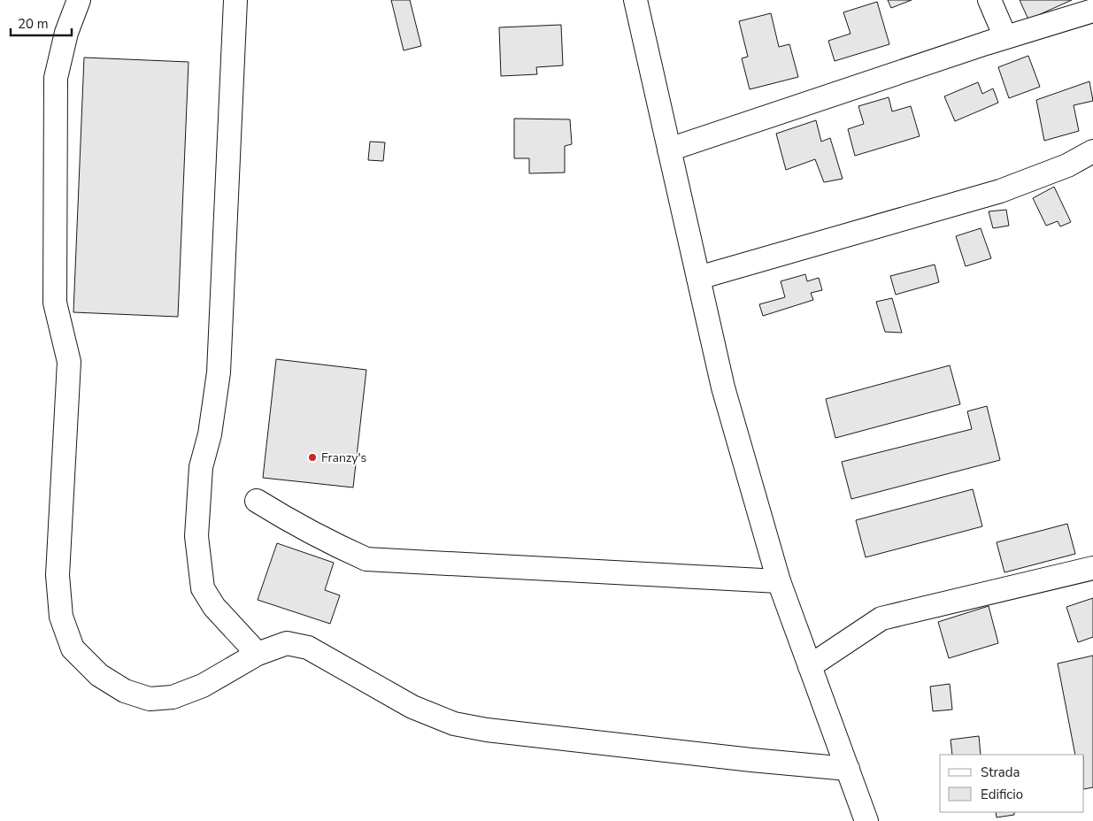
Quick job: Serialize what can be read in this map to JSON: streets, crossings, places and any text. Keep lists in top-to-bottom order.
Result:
{
  "places": ["Franzy's"],
  "legend": ["Strada", "Edificio"],
  "scale_bar": "20 m"
}
